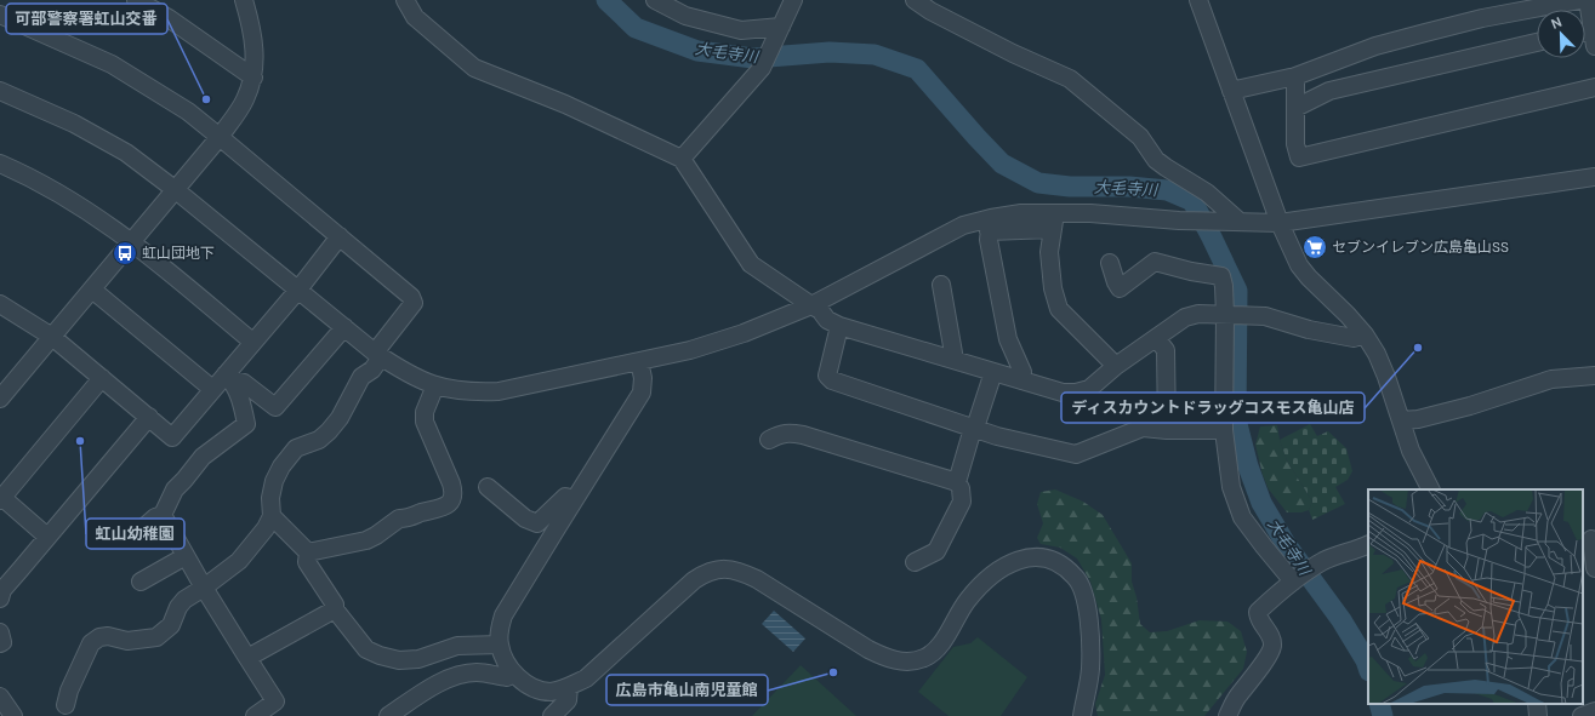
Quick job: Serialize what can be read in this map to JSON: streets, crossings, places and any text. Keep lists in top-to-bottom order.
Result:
{
  "water": ["大毛寺川"],
  "places": {
    "other": [
      "可部警察署虹山交番",
      "ディスカウントドラッグコスモス亀山店",
      "虹山幼稚園",
      "広島市亀山南児童館"
    ],
    "supermarket": ["セブンイレブン広島亀山SS"],
    "bus stop": ["虹山団地下"]
  },
  "north": "top left"
}
